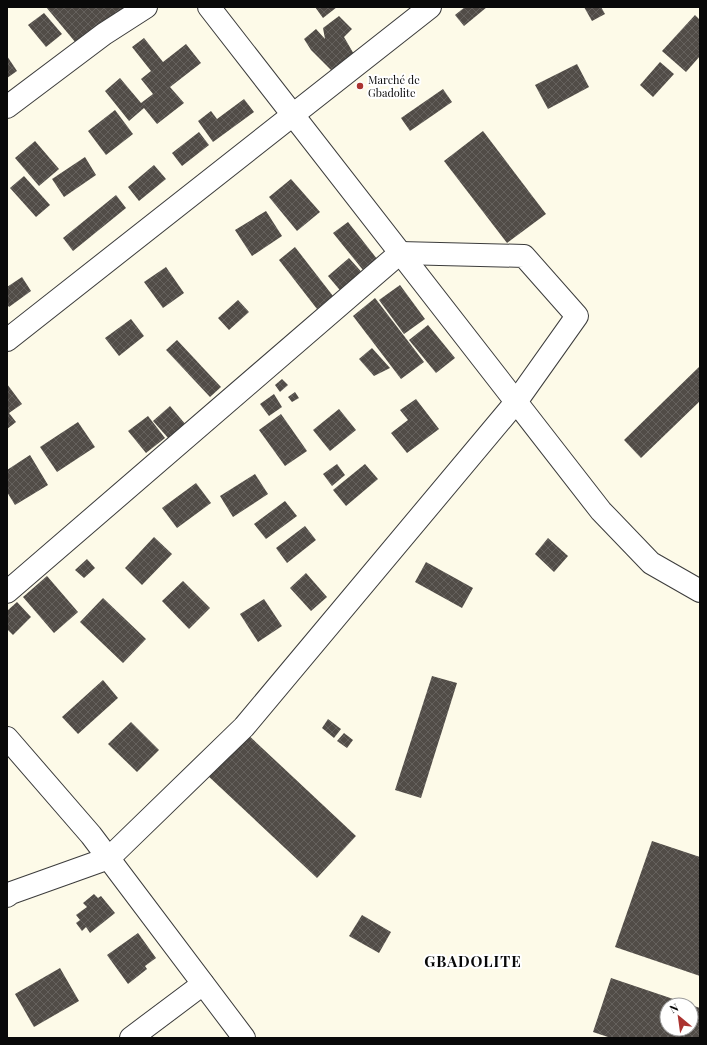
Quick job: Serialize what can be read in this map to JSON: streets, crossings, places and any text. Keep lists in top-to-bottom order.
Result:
{
  "districts": ["GBADOLITE"],
  "places": ["Marché de Gbadolite"],
  "north": "top left"
}
